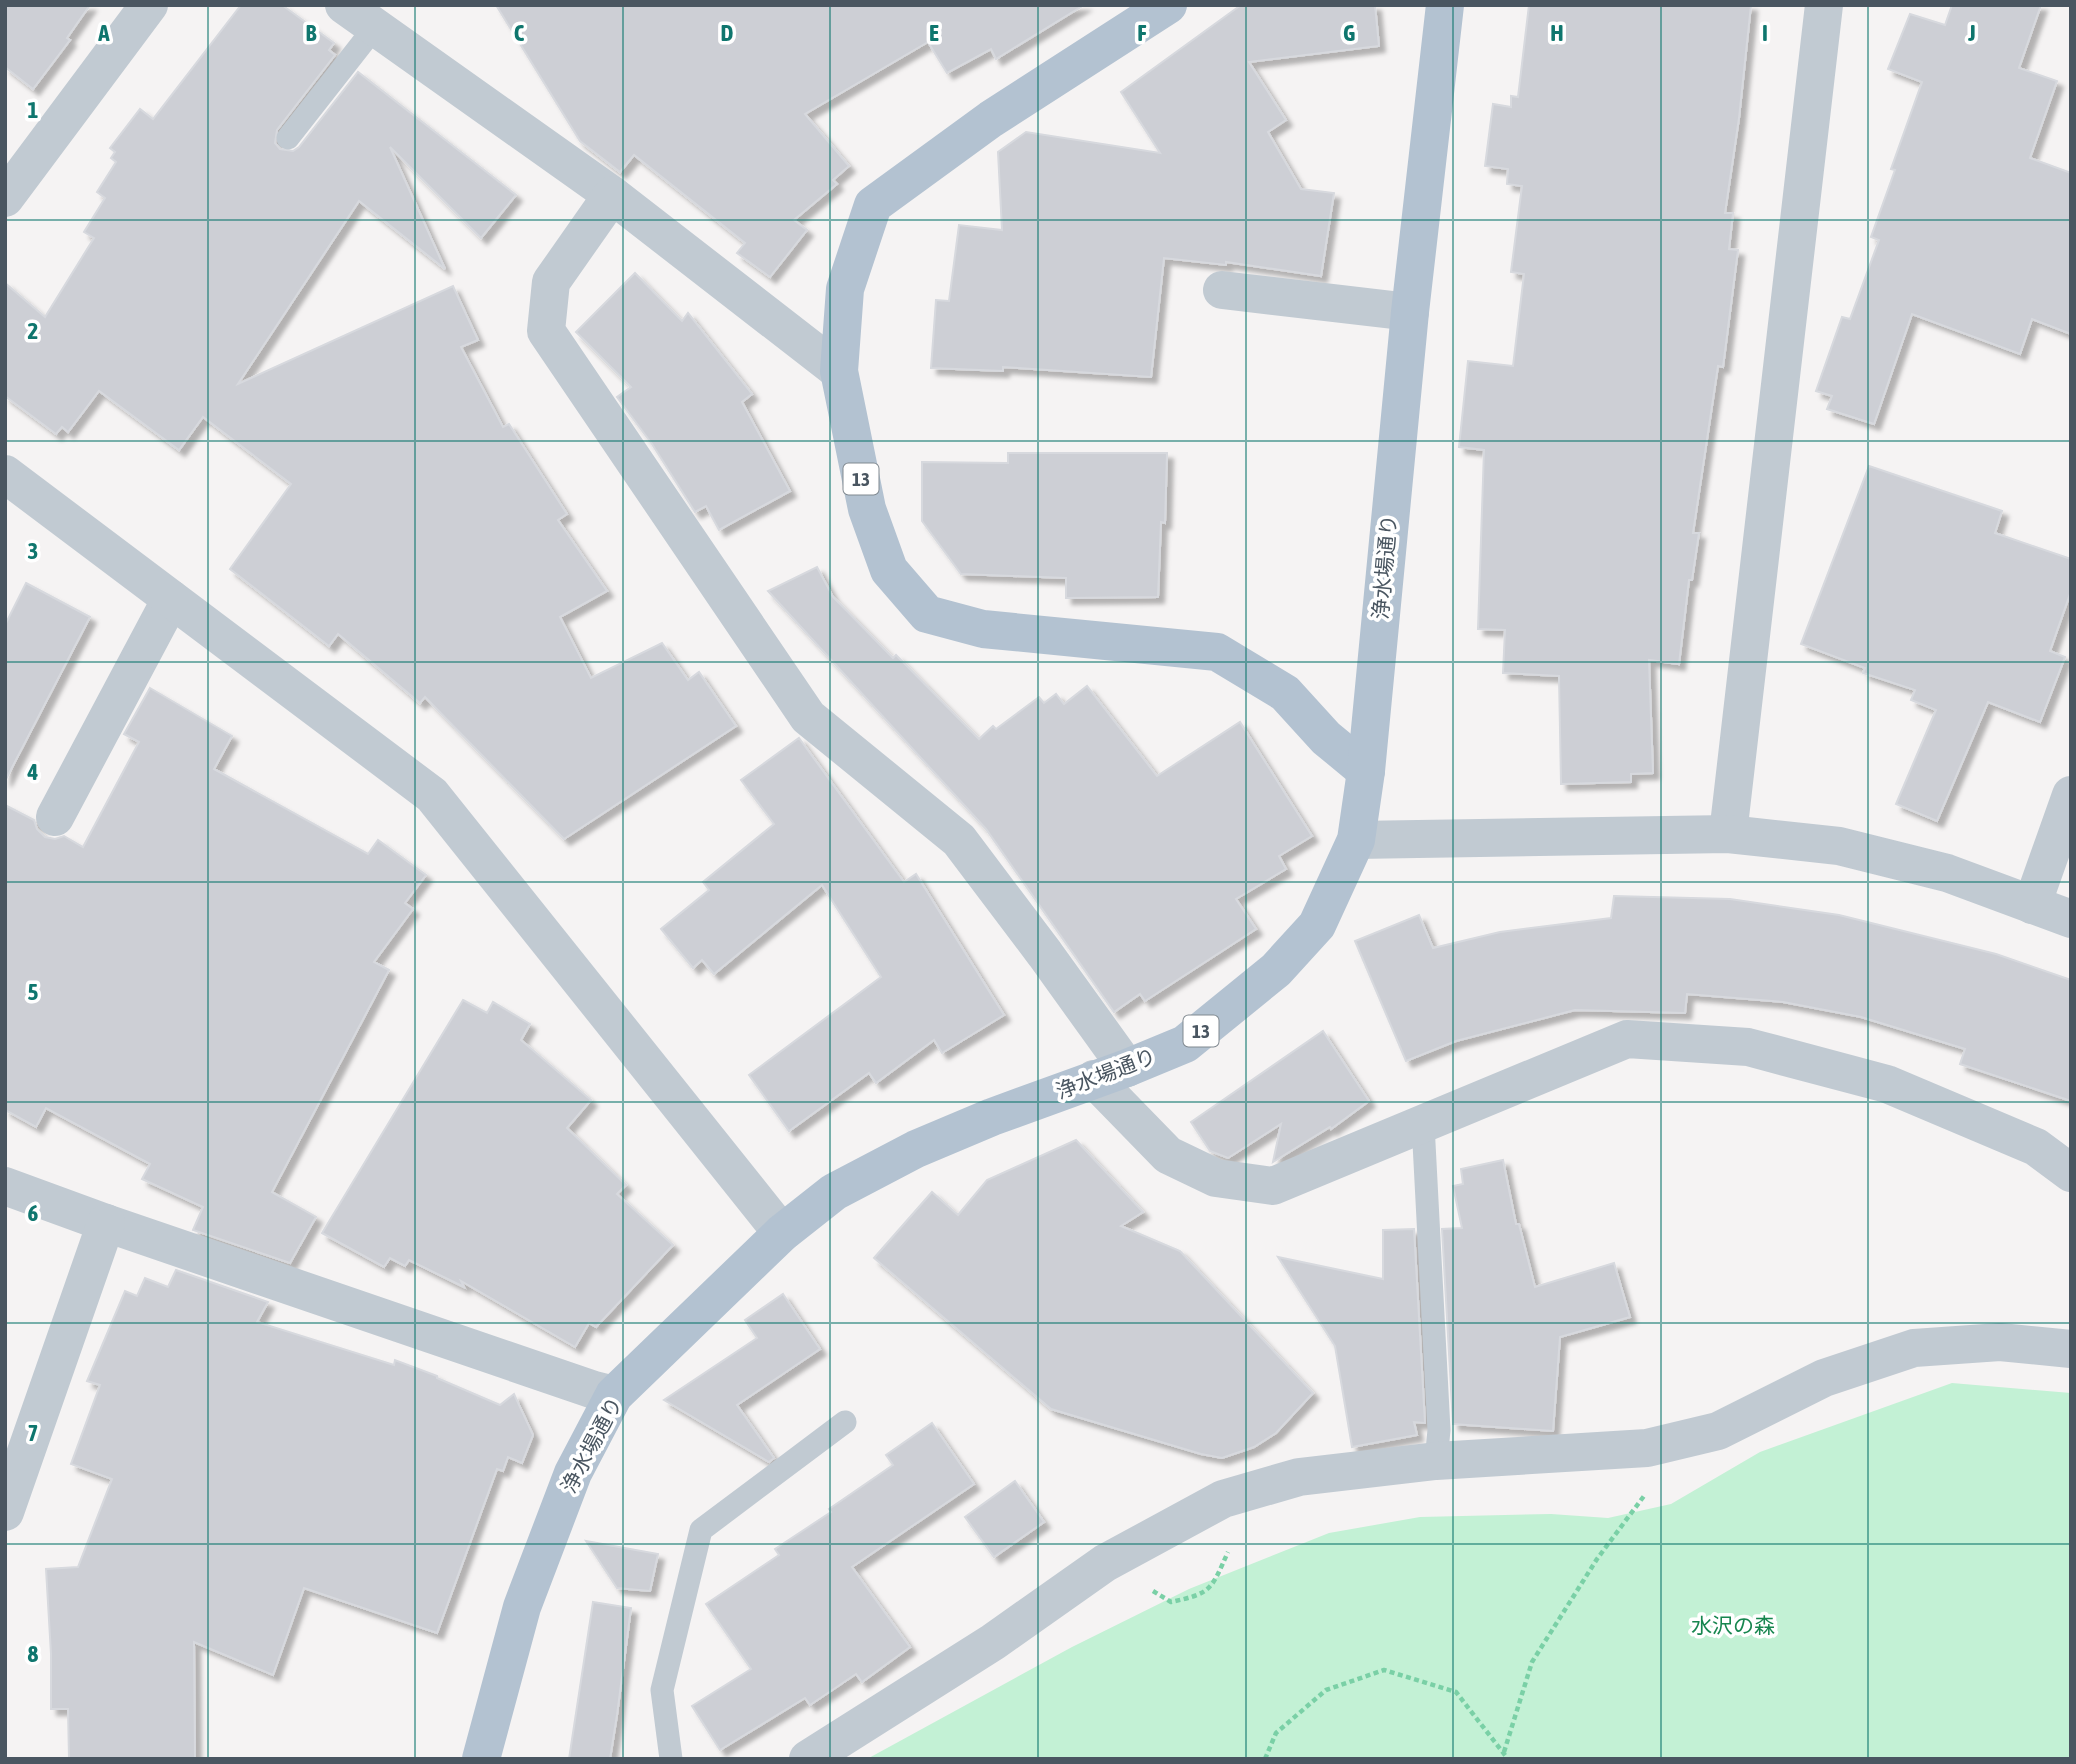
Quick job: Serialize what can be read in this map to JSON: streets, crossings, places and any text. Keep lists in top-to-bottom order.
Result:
{
  "streets": {
    "main road": ["13", "浄水場通り"]
  },
  "crossings": [
    ["13", "浄水場通り"]
  ],
  "parks": ["水沢の森"],
  "grid": {
    "columns": [
      "A",
      "B",
      "C",
      "D",
      "E",
      "F",
      "G",
      "H",
      "I",
      "J"
    ],
    "rows": [
      "1",
      "2",
      "3",
      "4",
      "5",
      "6",
      "7",
      "8"
    ]
  }
}
